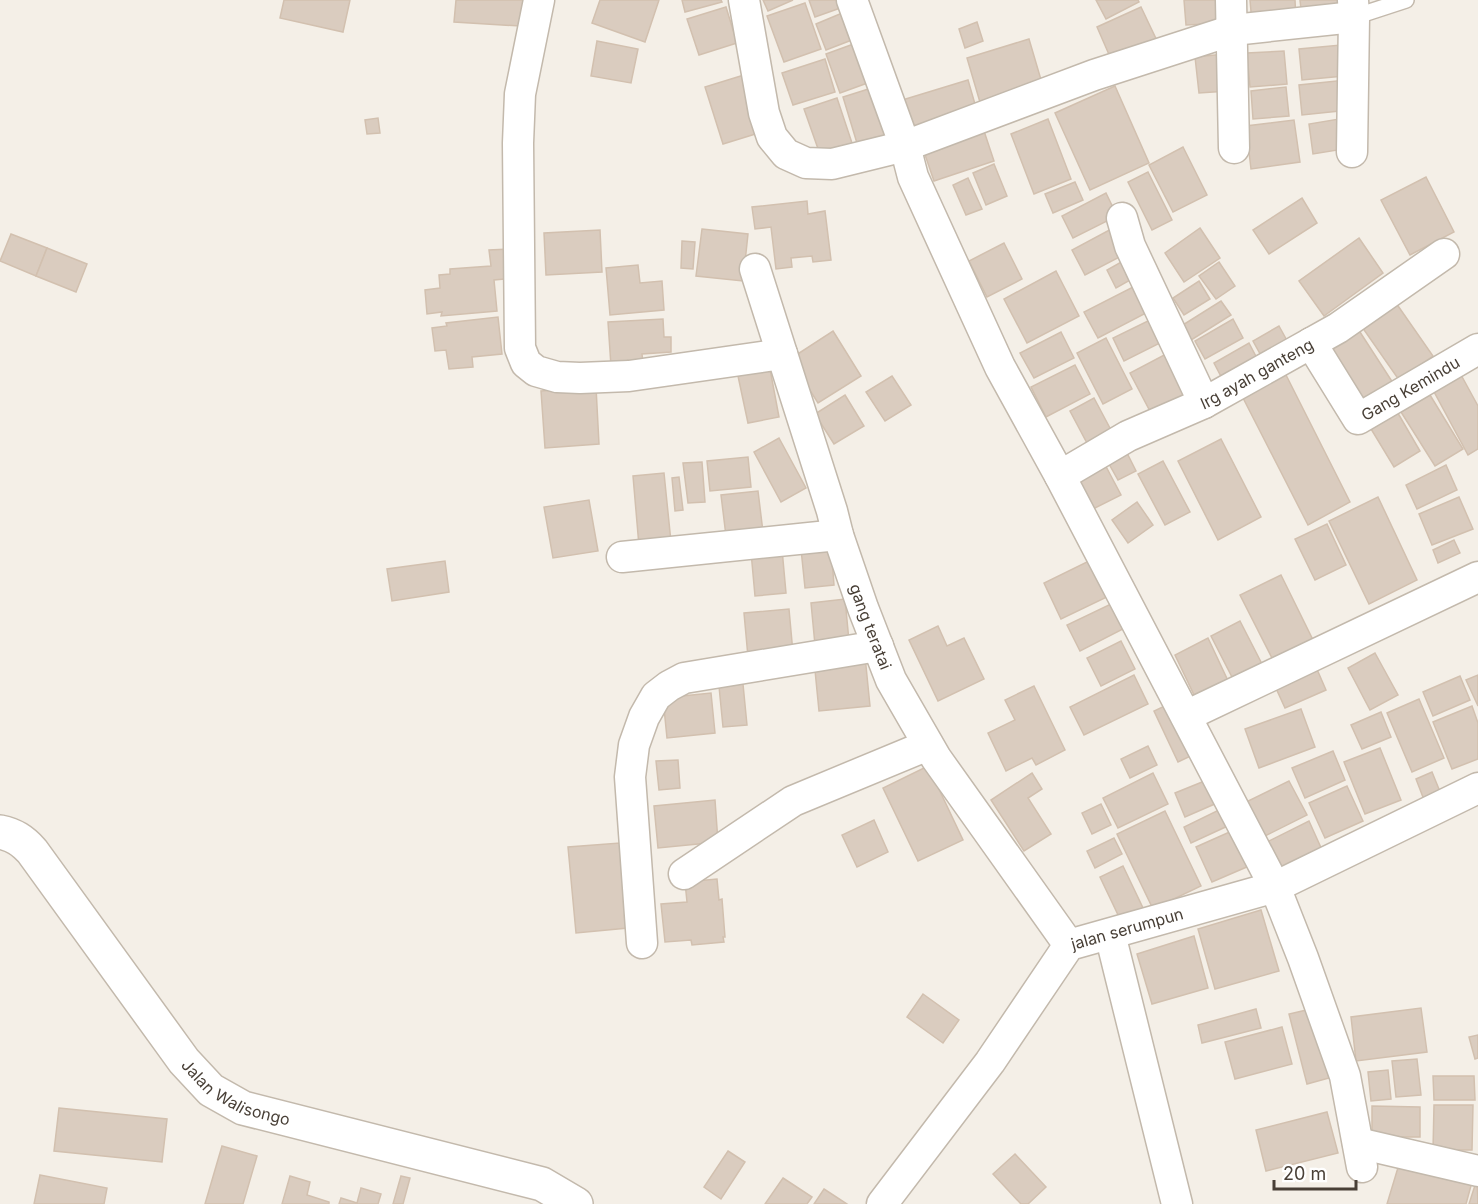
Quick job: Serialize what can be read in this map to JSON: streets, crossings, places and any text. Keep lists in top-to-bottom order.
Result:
{
  "streets": {
    "street": [
      "lrg ayah ganteng",
      "Gang Kemindu",
      "gang teratai",
      "jalan serumpun",
      "Jalan Walisongo"
    ]
  },
  "crossings": [
    ["lrg ayah ganteng", "Gang Kemindu"],
    ["gang teratai", "jalan serumpun"]
  ],
  "scale_bar": "20 m"
}
